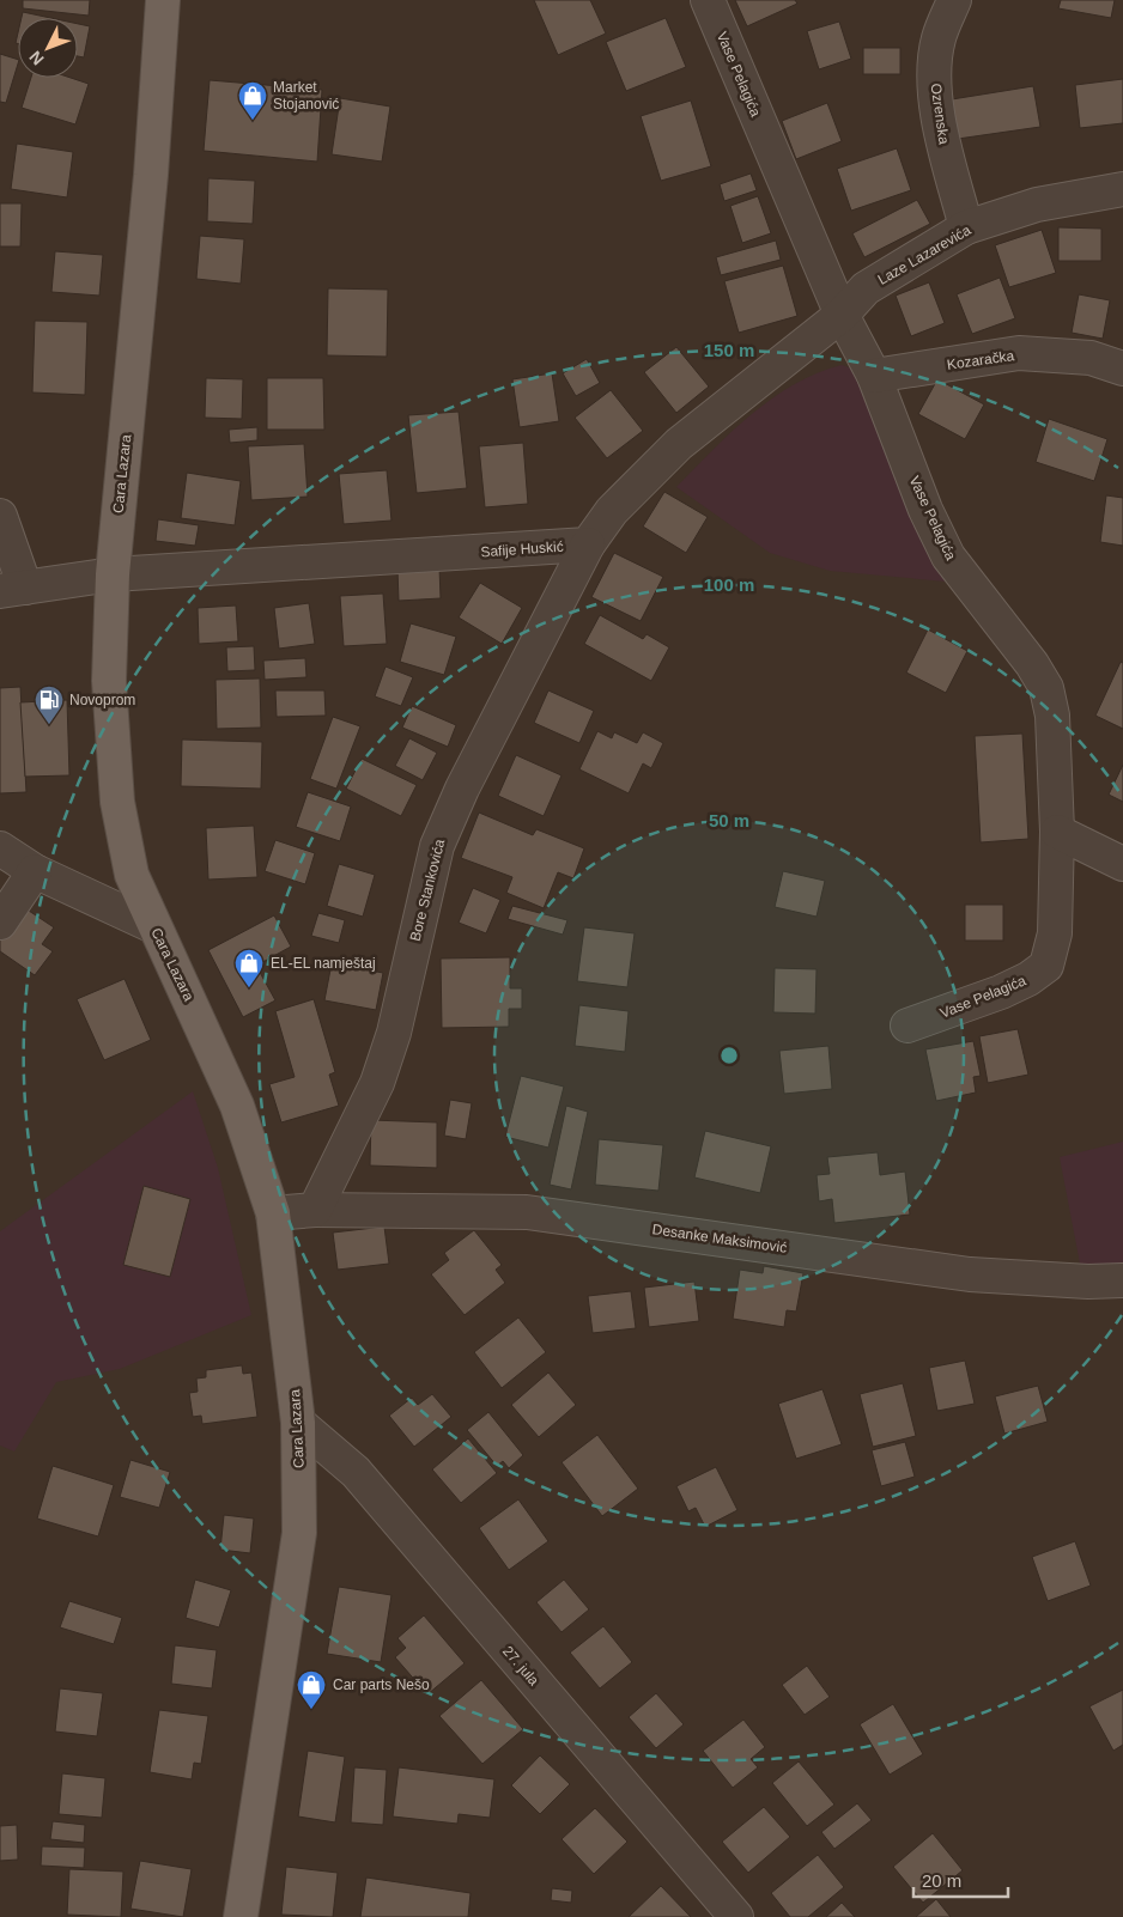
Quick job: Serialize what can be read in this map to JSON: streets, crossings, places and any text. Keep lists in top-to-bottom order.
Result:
{
  "streets": {
    "main road": ["Cara Lazara"],
    "street": [
      "Vase Pelagića",
      "Ozrenska",
      "Laze Lazarevića",
      "Kozaračka",
      "Safije Huskić",
      "Bore Stankovića",
      "Desanke Maksimović",
      "27. jula"
    ]
  },
  "crossings": [
    ["Vase Pelagića", "Laze Lazarevića"],
    ["Vase Pelagića", "Kozaračka"],
    ["Ozrenska", "Laze Lazarevića"],
    ["Cara Lazara", "Safije Huskić"],
    ["Cara Lazara", "27. jula"],
    ["Safije Huskić", "Bore Stankovića"],
    ["Bore Stankovića", "Desanke Maksimović"]
  ],
  "places": {
    "shop": ["Market Stojanović", "EL-EL namještaj", "Car parts Nešo"],
    "fuel station": ["Novoprom"]
  },
  "scale_bar": "20 m",
  "north": "bottom left",
  "rings": ["150 m", "100 m", "50 m"]
}
